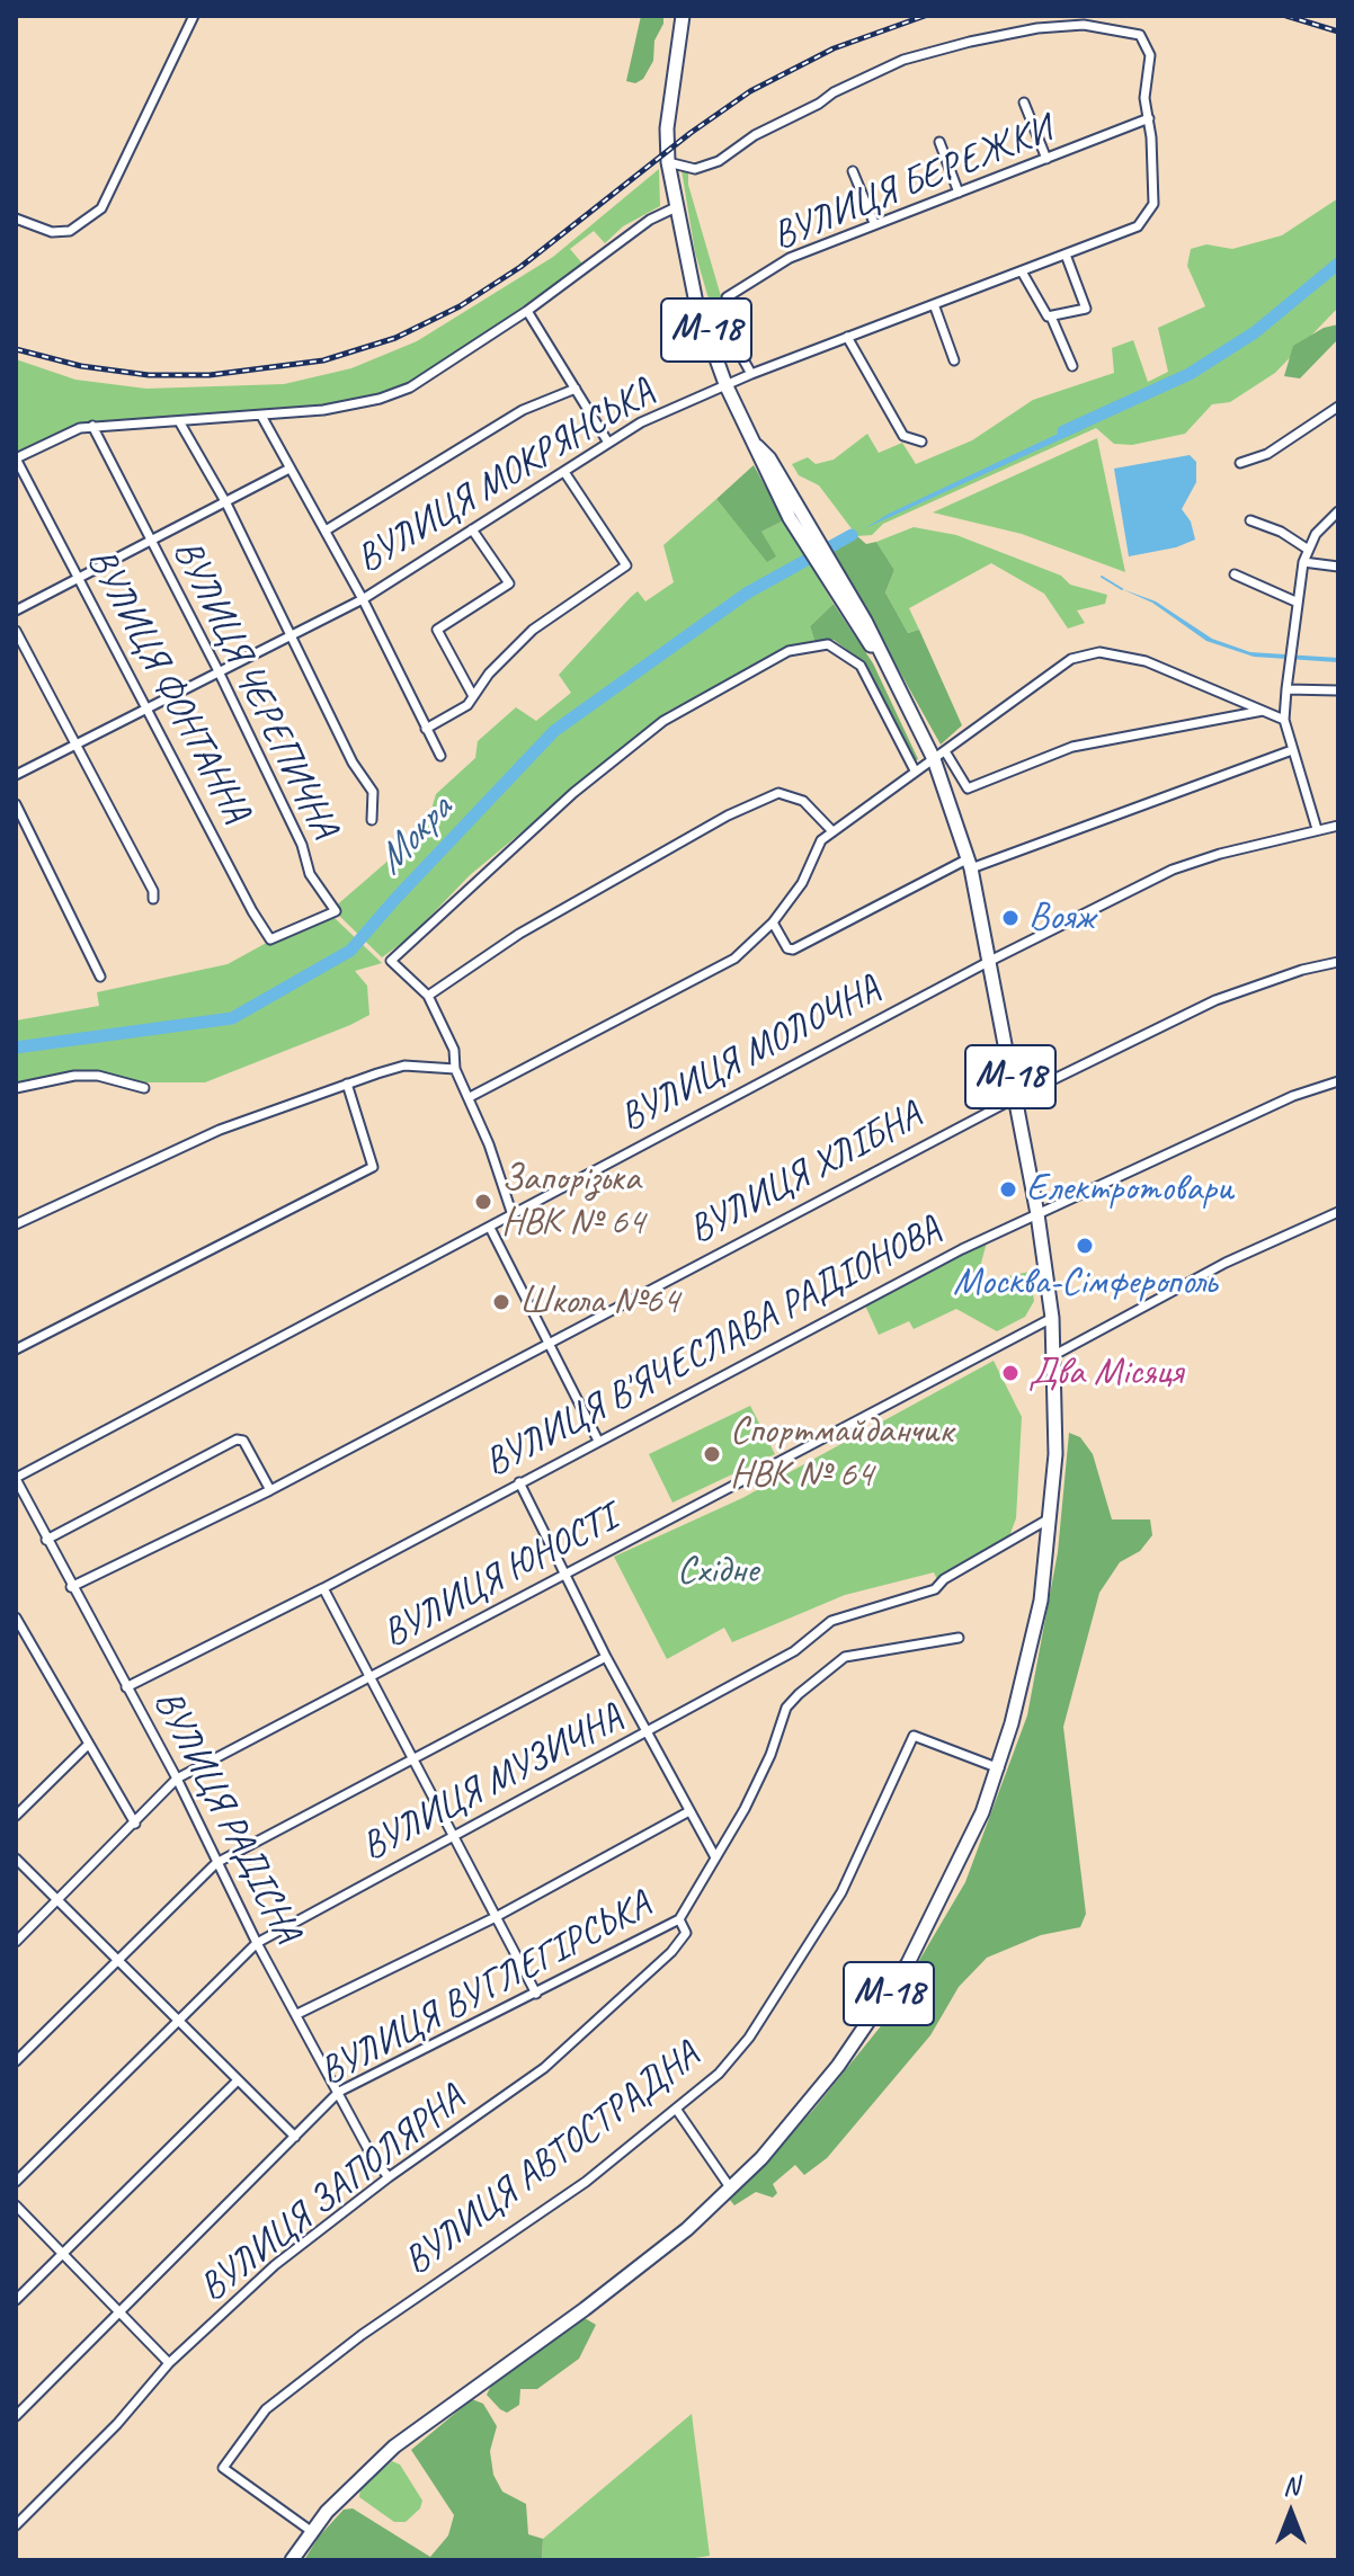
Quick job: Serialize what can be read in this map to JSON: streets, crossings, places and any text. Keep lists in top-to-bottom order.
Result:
{
  "streets": {
    "highway": ["М-18"],
    "street": [
      "ВУЛИЦЯ БЕРЕЖКИ",
      "ВУЛИЦЯ МОКРЯНСЬКА",
      "ВУЛИЦЯ ФОНТАННА",
      "ВУЛИЦЯ ЧЕРЕПИЧНА",
      "ВУЛИЦЯ МОЛОЧНА",
      "ВУЛИЦЯ ХЛІБНА",
      "ВУЛИЦЯ В'ЯЧЕСЛАВА РАДІОНОВА",
      "ВУЛИЦЯ ЮНОСТІ",
      "ВУЛИЦЯ МУЗИЧНА",
      "ВУЛИЦЯ РАДІСНА",
      "ВУЛИЦЯ ВУГЛЕГІРСЬКА",
      "ВУЛИЦЯ АВТОСТРАДНА",
      "ВУЛИЦЯ ЗАПОЛЯРНА"
    ]
  },
  "crossings": [
    ["ВУЛИЦЯ БЕРЕЖКИ", "ВУЛИЦЯ МОКРЯНСЬКА"],
    ["М-18", "ВУЛИЦЯ МОКРЯНСЬКА"],
    ["М-18", "ВУЛИЦЯ МОЛОЧНА"],
    ["М-18", "ВУЛИЦЯ ХЛІБНА"],
    ["М-18", "ВУЛИЦЯ В'ЯЧЕСЛАВА РАДІОНОВА"],
    ["М-18", "ВУЛИЦЯ ЮНОСТІ"],
    ["М-18", "ВУЛИЦЯ МУЗИЧНА"],
    ["М-18", "ВУЛИЦЯ АВТОСТРАДНА"],
    ["ВУЛИЦЯ МОКРЯНСЬКА", "ВУЛИЦЯ ФОНТАННА"],
    ["ВУЛИЦЯ МОКРЯНСЬКА", "ВУЛИЦЯ ЧЕРЕПИЧНА"],
    ["ВУЛИЦЯ ФОНТАННА", "ВУЛИЦЯ ЧЕРЕПИЧНА"],
    ["ВУЛИЦЯ МОЛОЧНА", "ВУЛИЦЯ РАДІСНА"],
    ["ВУЛИЦЯ ХЛІБНА", "ВУЛИЦЯ РАДІСНА"],
    ["ВУЛИЦЯ В'ЯЧЕСЛАВА РАДІОНОВА", "ВУЛИЦЯ РАДІСНА"],
    ["ВУЛИЦЯ ЮНОСТІ", "ВУЛИЦЯ РАДІСНА"],
    ["ВУЛИЦЯ МУЗИЧНА", "ВУЛИЦЯ РАДІСНА"],
    ["ВУЛИЦЯ РАДІСНА", "ВУЛИЦЯ ВУГЛЕГІРСЬКА"],
    ["ВУЛИЦЯ РАДІСНА", "ВУЛИЦЯ ЗАПОЛЯРНА"],
    ["ВУЛИЦЯ ВУГЛЕГІРСЬКА", "ВУЛИЦЯ ЗАПОЛЯРНА"]
  ],
  "water": ["Мокра"],
  "parks": ["Східне"],
  "places": [
    "Вояж",
    "Електротовари",
    "Запорізька НВК № 64",
    "Москва-Сімферополь",
    "Школа №64",
    "Два Місяця",
    "Спортмайданчик НВК № 64"
  ],
  "north": "top"
}
